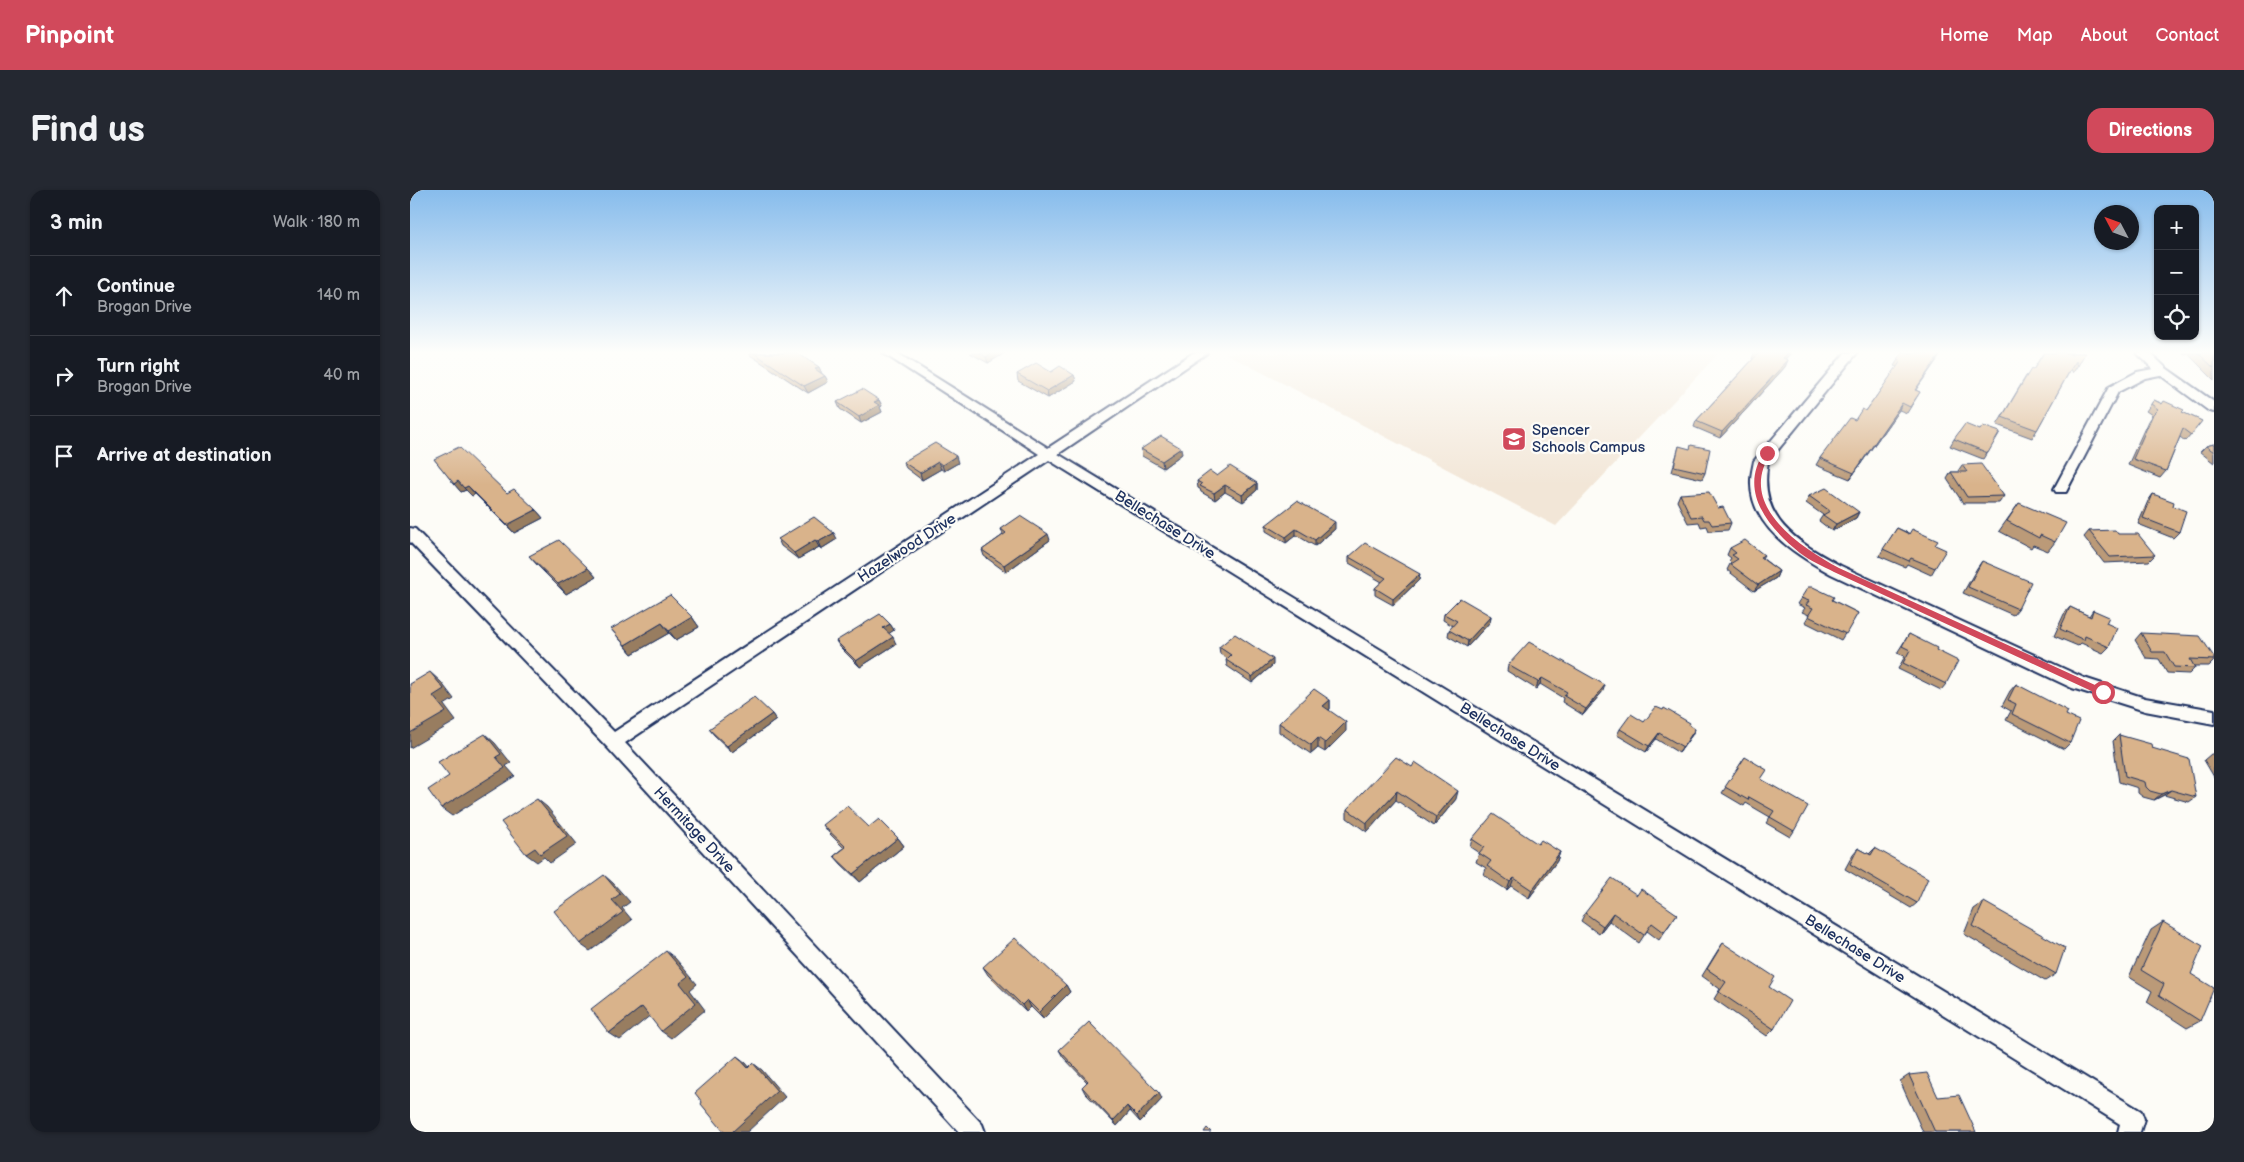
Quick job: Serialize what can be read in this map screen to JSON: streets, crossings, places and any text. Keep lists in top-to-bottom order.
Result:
{
  "streets": {
    "street": ["Bellechase Drive", "Hazelwood Drive", "Hermitage Drive"]
  },
  "crossings": [
    ["Bellechase Drive", "Hazelwood Drive"],
    ["Hazelwood Drive", "Hermitage Drive"]
  ],
  "places": {
    "school or university": ["Spencer Schools Campus"]
  },
  "north": "top left",
  "page": {
    "header": "Pinpoint",
    "nav": [
      "Home",
      "Map",
      "About",
      "Contact"
    ],
    "buttons": "Directions",
    "title": "Find us",
    "heading": ["3 min", "Walk · 180 m"],
    "map_buttons": ["+", "−"],
    "list": [
      ["Continue", "Brogan Drive", "140 m"],
      ["Turn right", "Brogan Drive", "40 m"],
      "Arrive at destination"
    ]
  }
}
